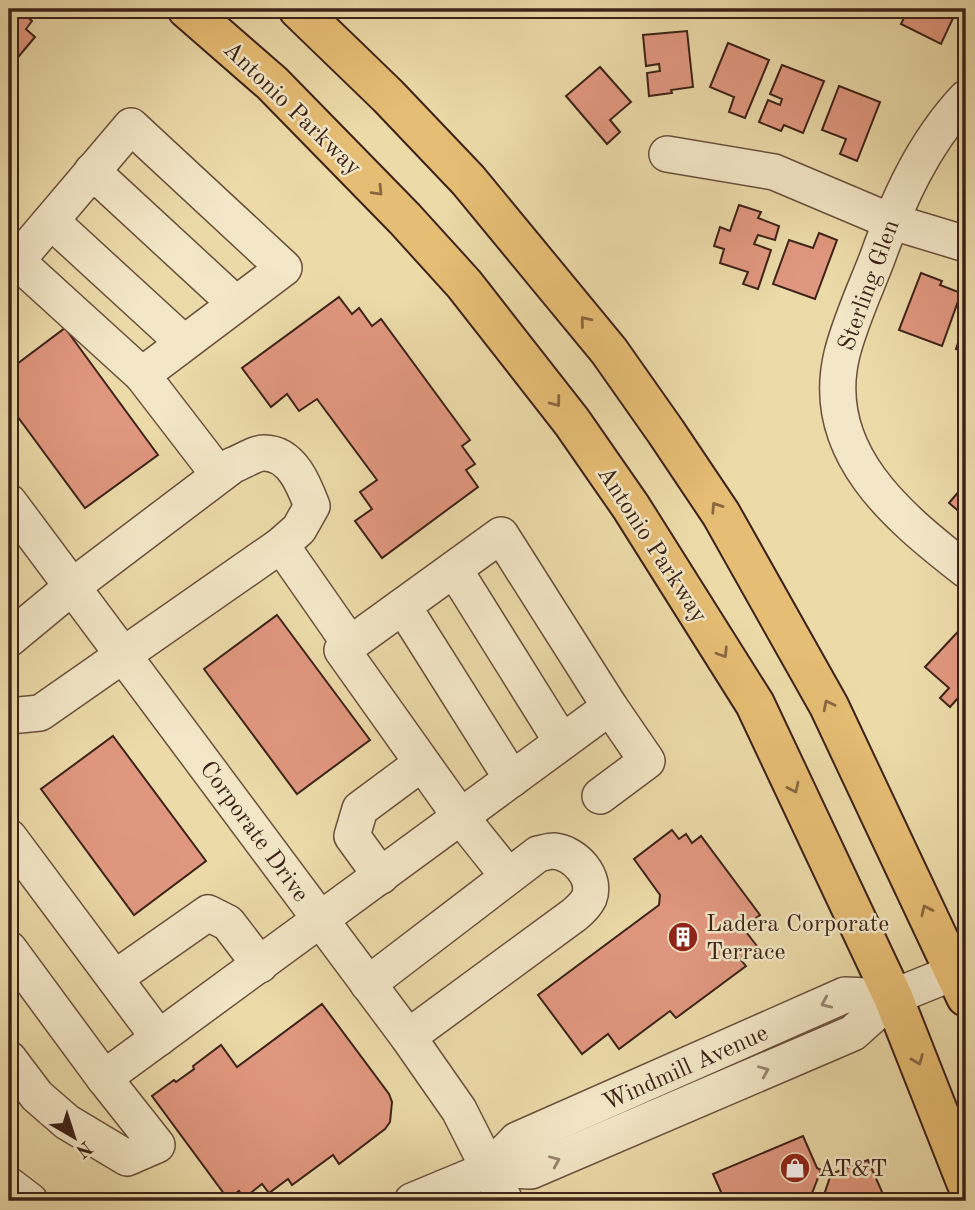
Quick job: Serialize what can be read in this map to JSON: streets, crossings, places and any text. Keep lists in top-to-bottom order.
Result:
{
  "streets": {
    "main road": ["Antonio Parkway"],
    "street": ["Sterling Glen", "Corporate Drive", "Windmill Avenue"]
  },
  "crossings": [
    ["Antonio Parkway", "Windmill Avenue"],
    ["Corporate Drive", "Windmill Avenue"]
  ],
  "places": {
    "building": ["Ladera Corporate Terrace"],
    "shop": ["AT&T"]
  },
  "north": "bottom right"
}
